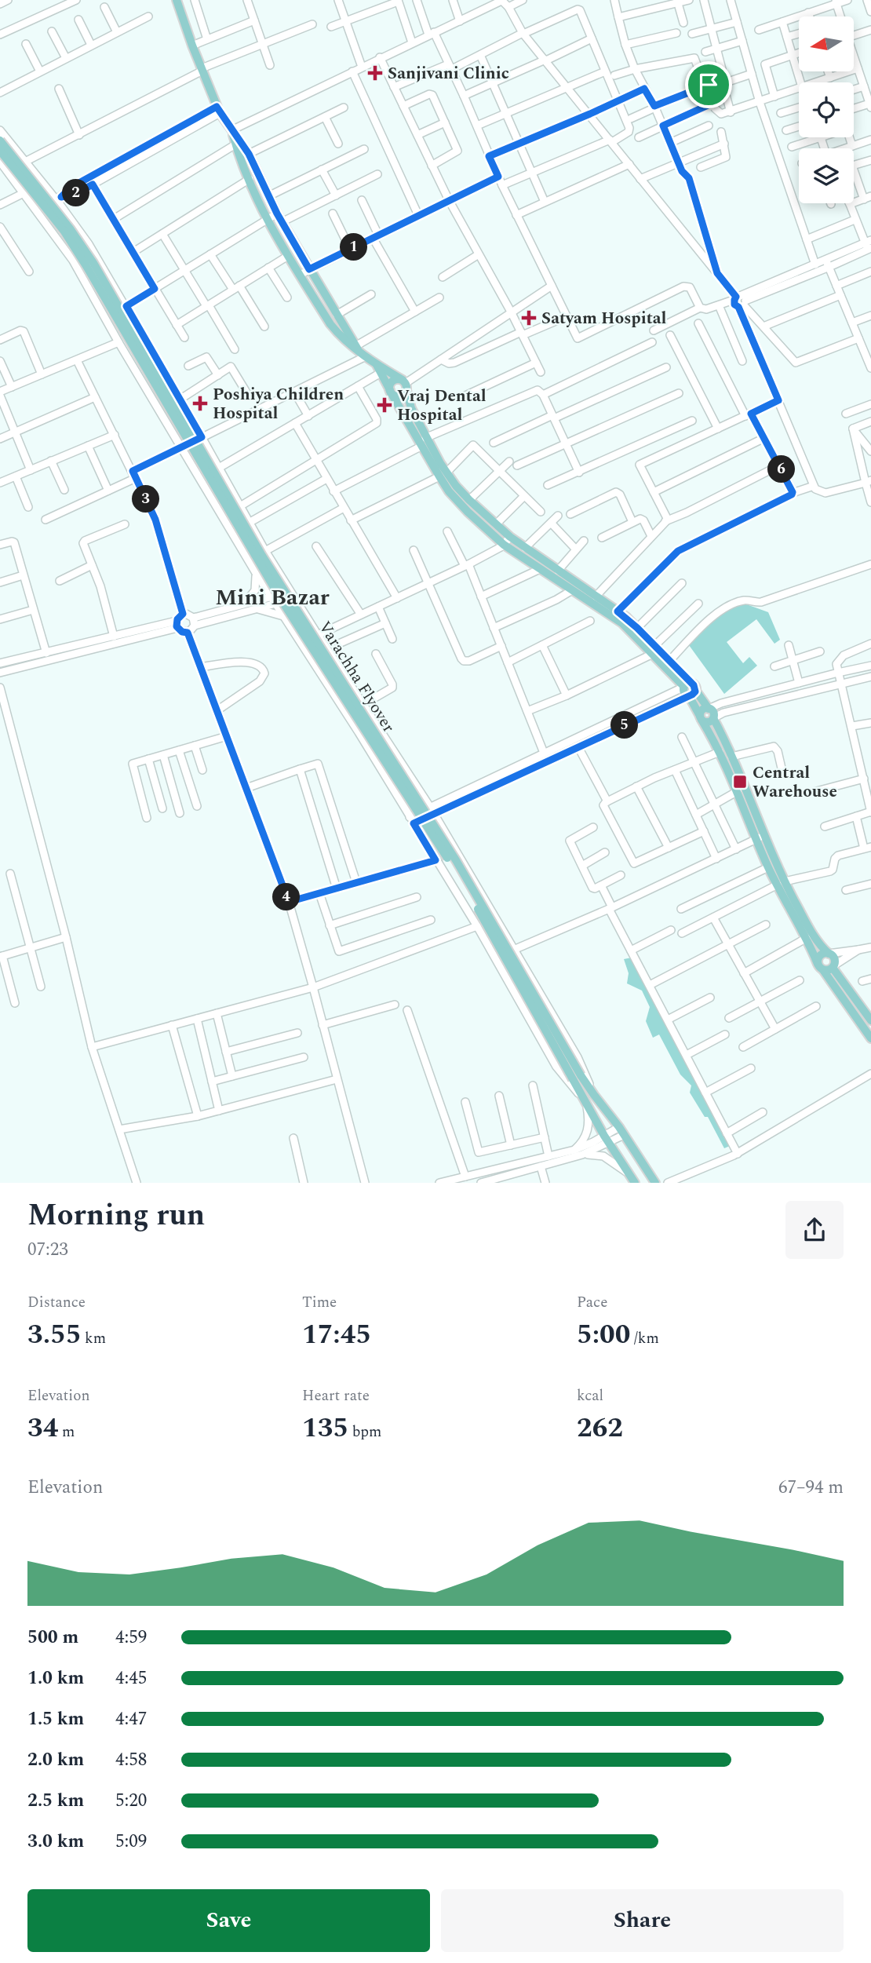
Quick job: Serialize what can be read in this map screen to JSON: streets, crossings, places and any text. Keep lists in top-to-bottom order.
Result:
{
  "streets": {
    "main road": ["Varachha Flyover"]
  },
  "districts": ["Mini Bazar"],
  "places": {
    "health": [
      "Sanjivani Clinic",
      "Satyam Hospital",
      "Poshiya Children Hospital",
      "Vraj Dental Hospital"
    ],
    "transit": ["Central Warehouse"]
  },
  "north": "left",
  "page": {
    "pins": [
      "2",
      "1",
      "6",
      "3",
      "5",
      "4"
    ],
    "heading": ["Morning run", "07:23"],
    "stats": [
      ["Distance", "3.55 km"],
      ["Time", "17:45"],
      ["Pace", "5:00 /km"],
      ["Elevation", "34 m"],
      ["Heart rate", "135 bpm"],
      ["kcal", "262"]
    ],
    "chart": ["Elevation", "67–94 m"],
    "list": [
      {
        "name": "500 m",
        "note": "4:59"
      },
      {
        "name": "1.0 km",
        "note": "4:45"
      },
      {
        "name": "1.5 km",
        "note": "4:47"
      },
      {
        "name": "2.0 km",
        "note": "4:58"
      },
      {
        "name": "2.5 km",
        "note": "5:20"
      },
      {
        "name": "3.0 km",
        "note": "5:09"
      }
    ],
    "buttons": ["Save", "Share"]
  }
}
